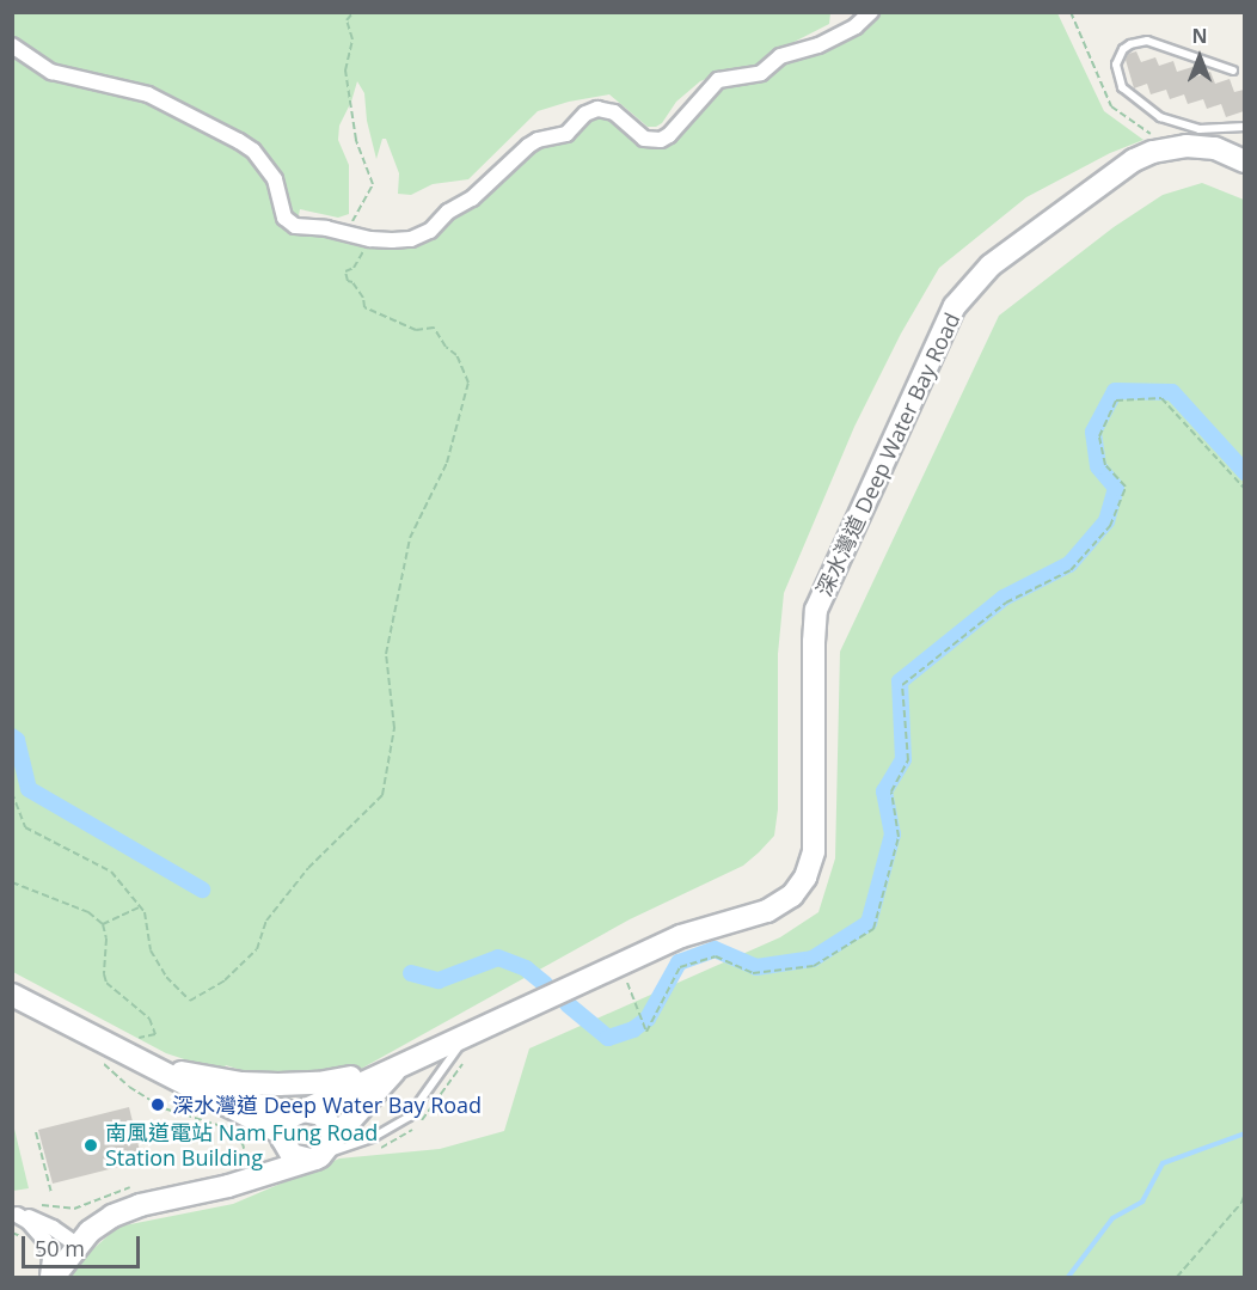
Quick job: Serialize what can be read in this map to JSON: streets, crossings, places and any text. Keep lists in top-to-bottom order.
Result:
{
  "streets": {
    "main road": ["深水灣道 Deep Water Bay Road"]
  },
  "places": ["深水灣道 Deep Water Bay Road", "南風道電站 Nam Fung Road Station Building"],
  "scale_bar": "50 m",
  "north": "top"
}
